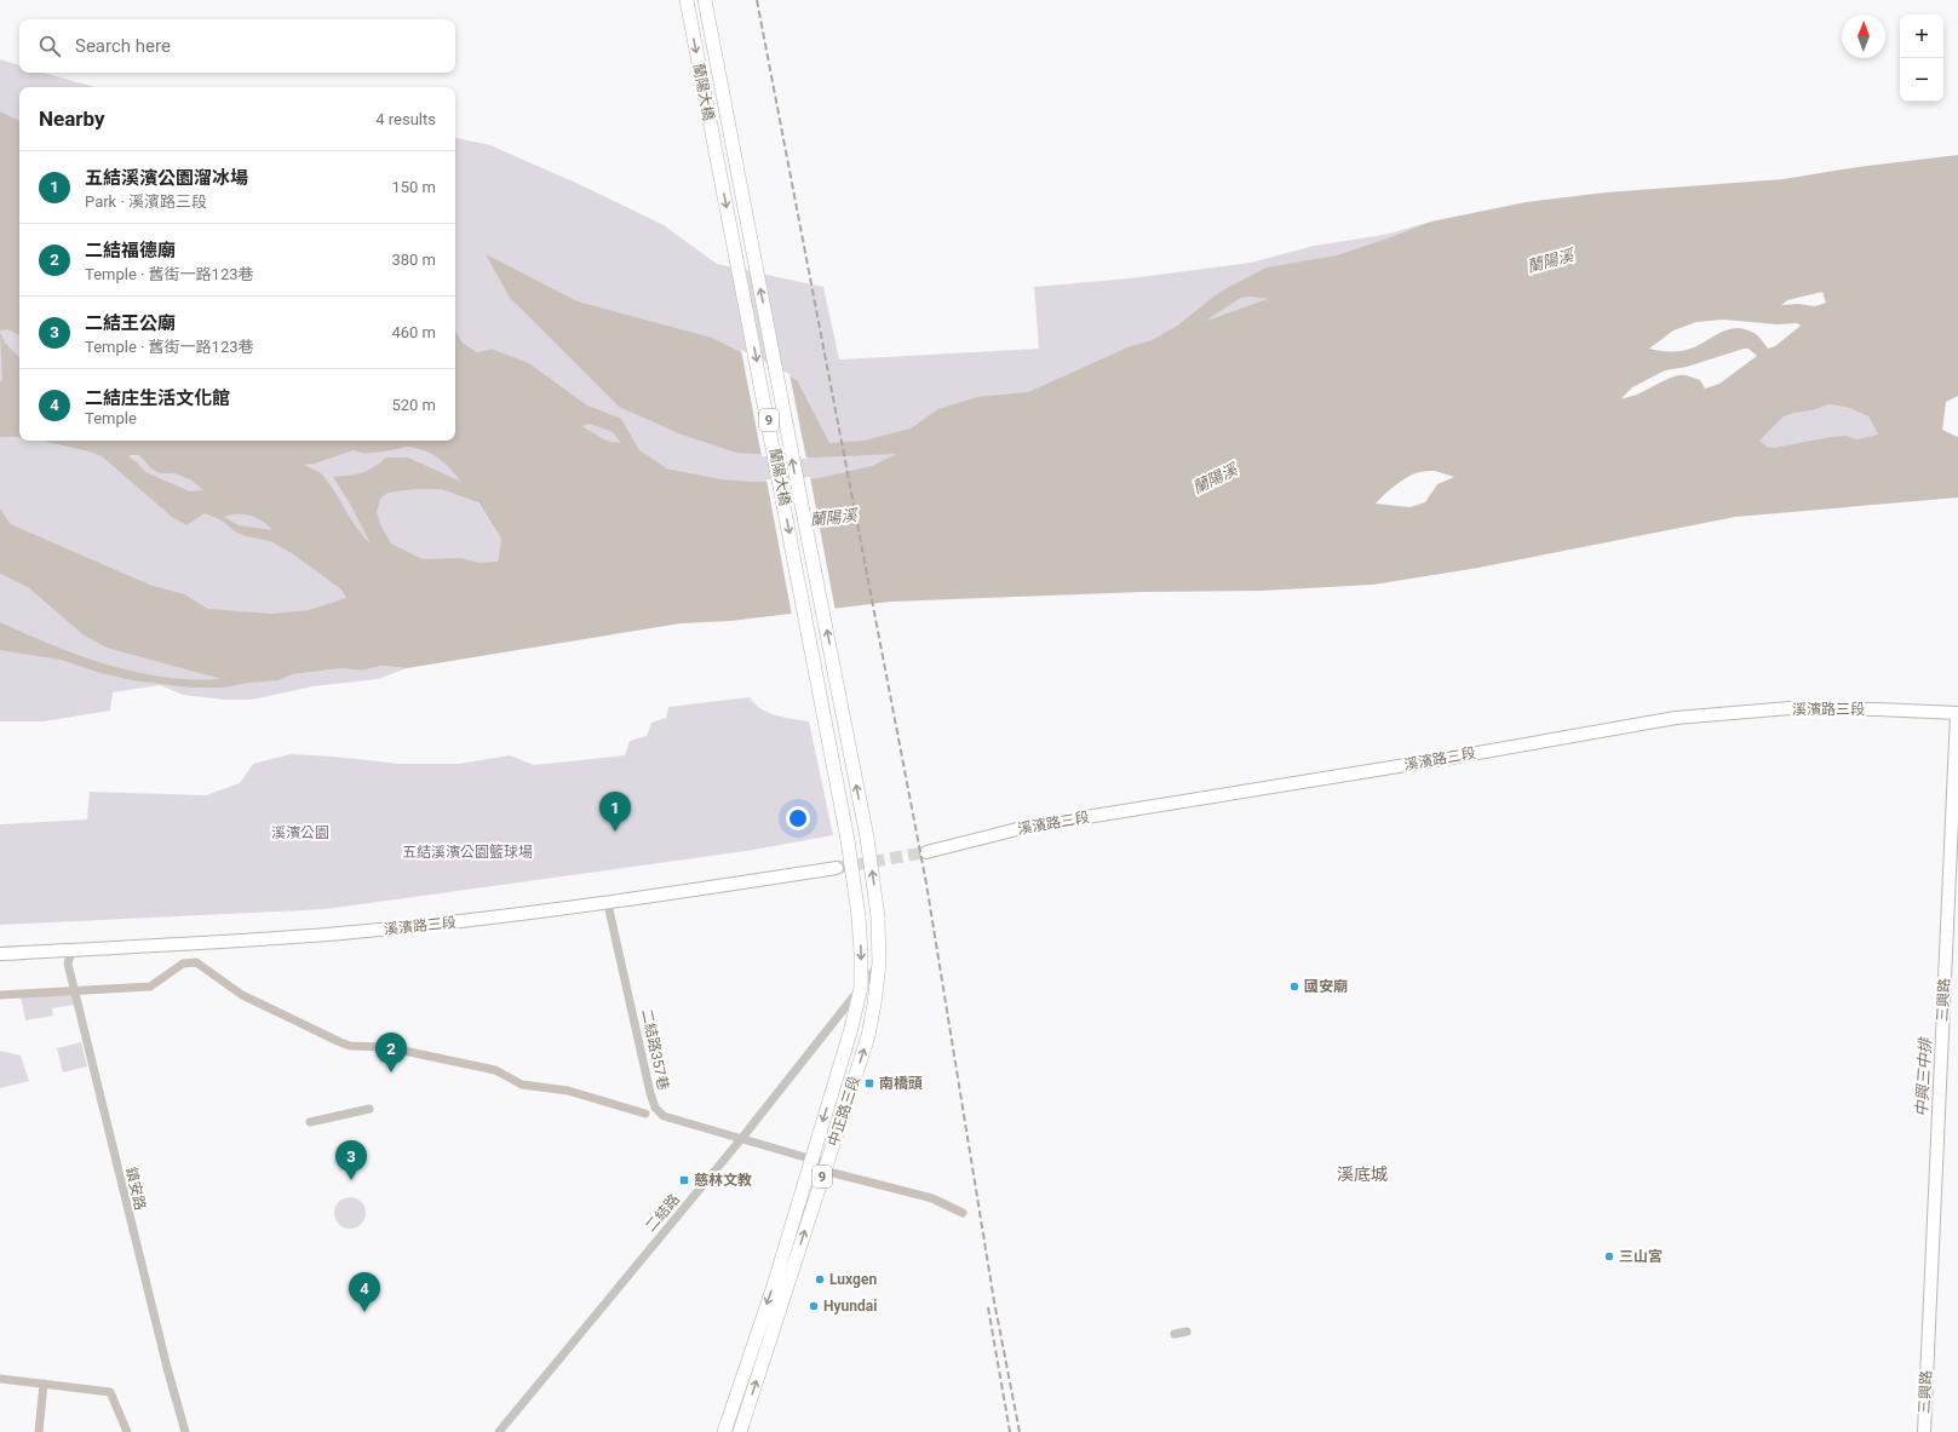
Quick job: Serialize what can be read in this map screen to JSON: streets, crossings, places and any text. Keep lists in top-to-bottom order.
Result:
{
  "streets": {
    "main road": ["蘭陽大橋", "9", "中正路三段"],
    "street": [
      "溪濱路三段",
      "三興路",
      "二結路357巷",
      "鎮安路",
      "二結路"
    ]
  },
  "crossings": [
    ["蘭陽大橋", "中正路三段"],
    ["溪濱路三段", "三興路"],
    ["溪濱路三段", "二結路357巷"],
    ["溪濱路三段", "鎮安路"],
    ["中正路三段", "二結路"]
  ],
  "districts": ["溪底城"],
  "water": ["蘭陽溪", "中興三中排"],
  "parks": ["溪濱公園", "五結溪濱公園籃球場"],
  "places": {
    "other": [
      "國安廟",
      "三山宮",
      "Luxgen",
      "Hyundai"
    ],
    "transit": ["南橋頭", "慈林文教"]
  },
  "north": "top",
  "page": {
    "map_buttons": ["+", "−"],
    "search": "Search here",
    "heading": ["Nearby", "4 results"],
    "list": [
      {
        "mark": "1",
        "name": "五結溪濱公園溜冰場",
        "note": "Park · 溪濱路三段",
        "value": "150 m"
      },
      {
        "mark": "2",
        "name": "二結福德廟",
        "note": "Temple · 舊街一路123巷",
        "value": "380 m"
      },
      {
        "mark": "3",
        "name": "二結王公廟",
        "note": "Temple · 舊街一路123巷",
        "value": "460 m"
      },
      {
        "mark": "4",
        "name": "二結庄生活文化館",
        "note": "Temple",
        "value": "520 m"
      }
    ],
    "pins": [
      "1",
      "2",
      "3",
      "4"
    ]
  }
}
